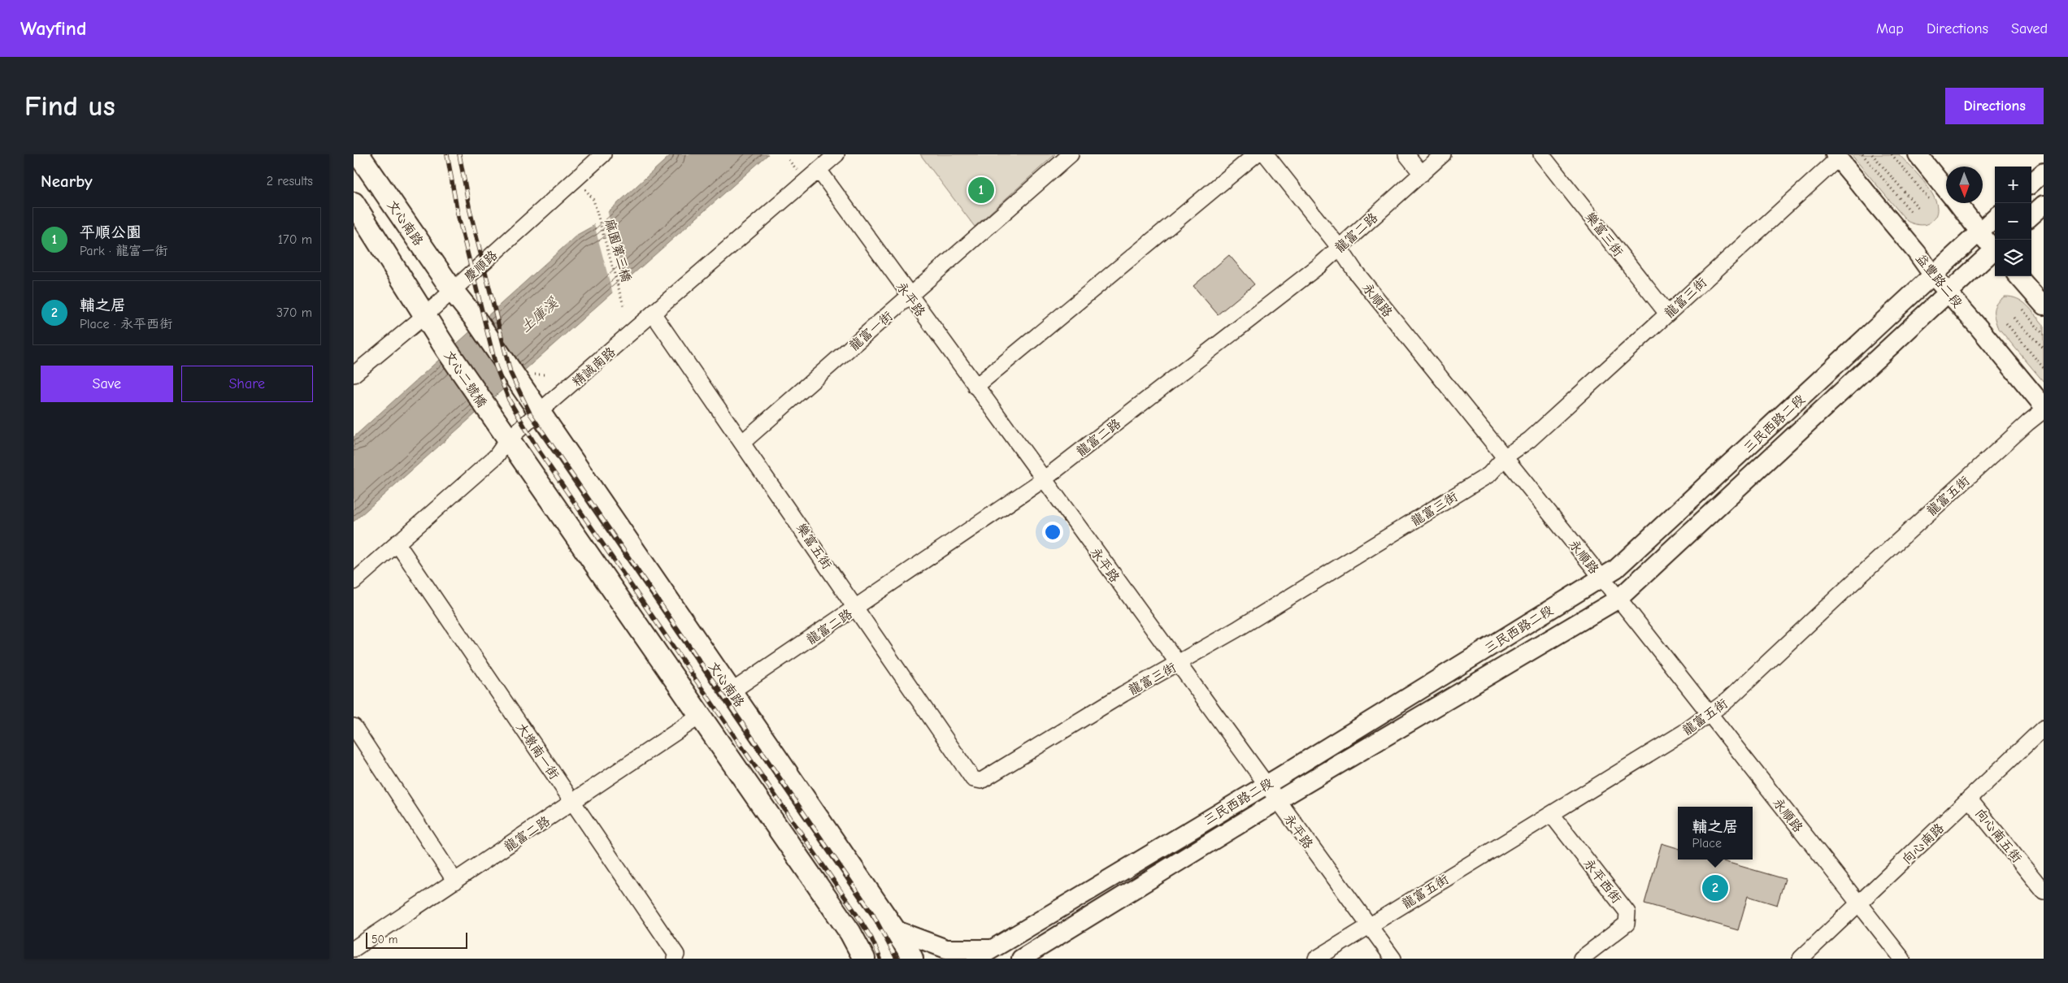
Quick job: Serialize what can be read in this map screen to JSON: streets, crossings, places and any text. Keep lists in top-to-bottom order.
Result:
{
  "streets": {
    "main road": ["文心南路", "文心二號橋"],
    "street": [
      "龍富二路",
      "樂富三街",
      "慶順路",
      "益豐路二段",
      "龍富三街",
      "永平路",
      "永順路",
      "龍富一街",
      "精誠南路",
      "三民西路二段",
      "龍富五街",
      "樂富五街",
      "大墩南一街",
      "向心南五街",
      "向心南路",
      "永平西街"
    ],
    "path": ["麻園第三橋"]
  },
  "crossings": [
    ["文心南路", "龍富二路"],
    ["文心南路", "慶順路"],
    ["文心南路", "精誠南路"],
    ["龍富二路", "永平路"],
    ["龍富二路", "永順路"],
    ["龍富二路", "樂富五街"],
    ["龍富二路", "大墩南一街"],
    ["樂富三街", "龍富三街"],
    ["慶順路", "文心二號橋"],
    ["益豐路二段", "龍富三街"],
    ["益豐路二段", "三民西路二段"],
    ["龍富三街", "永平路"],
    ["龍富三街", "永順路"],
    ["龍富三街", "樂富五街"],
    ["永平路", "龍富一街"],
    ["永平路", "精誠南路"],
    ["永平路", "三民西路二段"],
    ["永平路", "龍富五街"],
    ["永順路", "三民西路二段"],
    ["永順路", "龍富五街"],
    ["永順路", "向心南路"],
    ["龍富一街", "樂富五街"],
    ["精誠南路", "文心二號橋"],
    ["精誠南路", "樂富五街"],
    ["精誠南路", "大墩南一街"],
    ["龍富五街", "永平西街"],
    ["向心南五街", "向心南路"]
  ],
  "water": ["土庫溪"],
  "scale_bar": "50 m",
  "north": "bottom",
  "page": {
    "header": "Wayfind",
    "nav": ["Map", "Directions", "Saved"],
    "buttons": [
      "Directions",
      ["Save", "Share"]
    ],
    "title": "Find us",
    "heading": ["Nearby", "2 results"],
    "map_buttons": ["+", "−"],
    "pins": ["1", "2"],
    "list": [
      {
        "mark": "1",
        "name": "平順公園",
        "note": "Park · 龍富一街",
        "value": "170 m"
      },
      {
        "mark": "2",
        "name": "輔之居",
        "note": "Place · 永平西街",
        "value": "370 m"
      }
    ],
    "popup": ["輔之居", "Place"],
    "scale": "50 m"
  }
}
